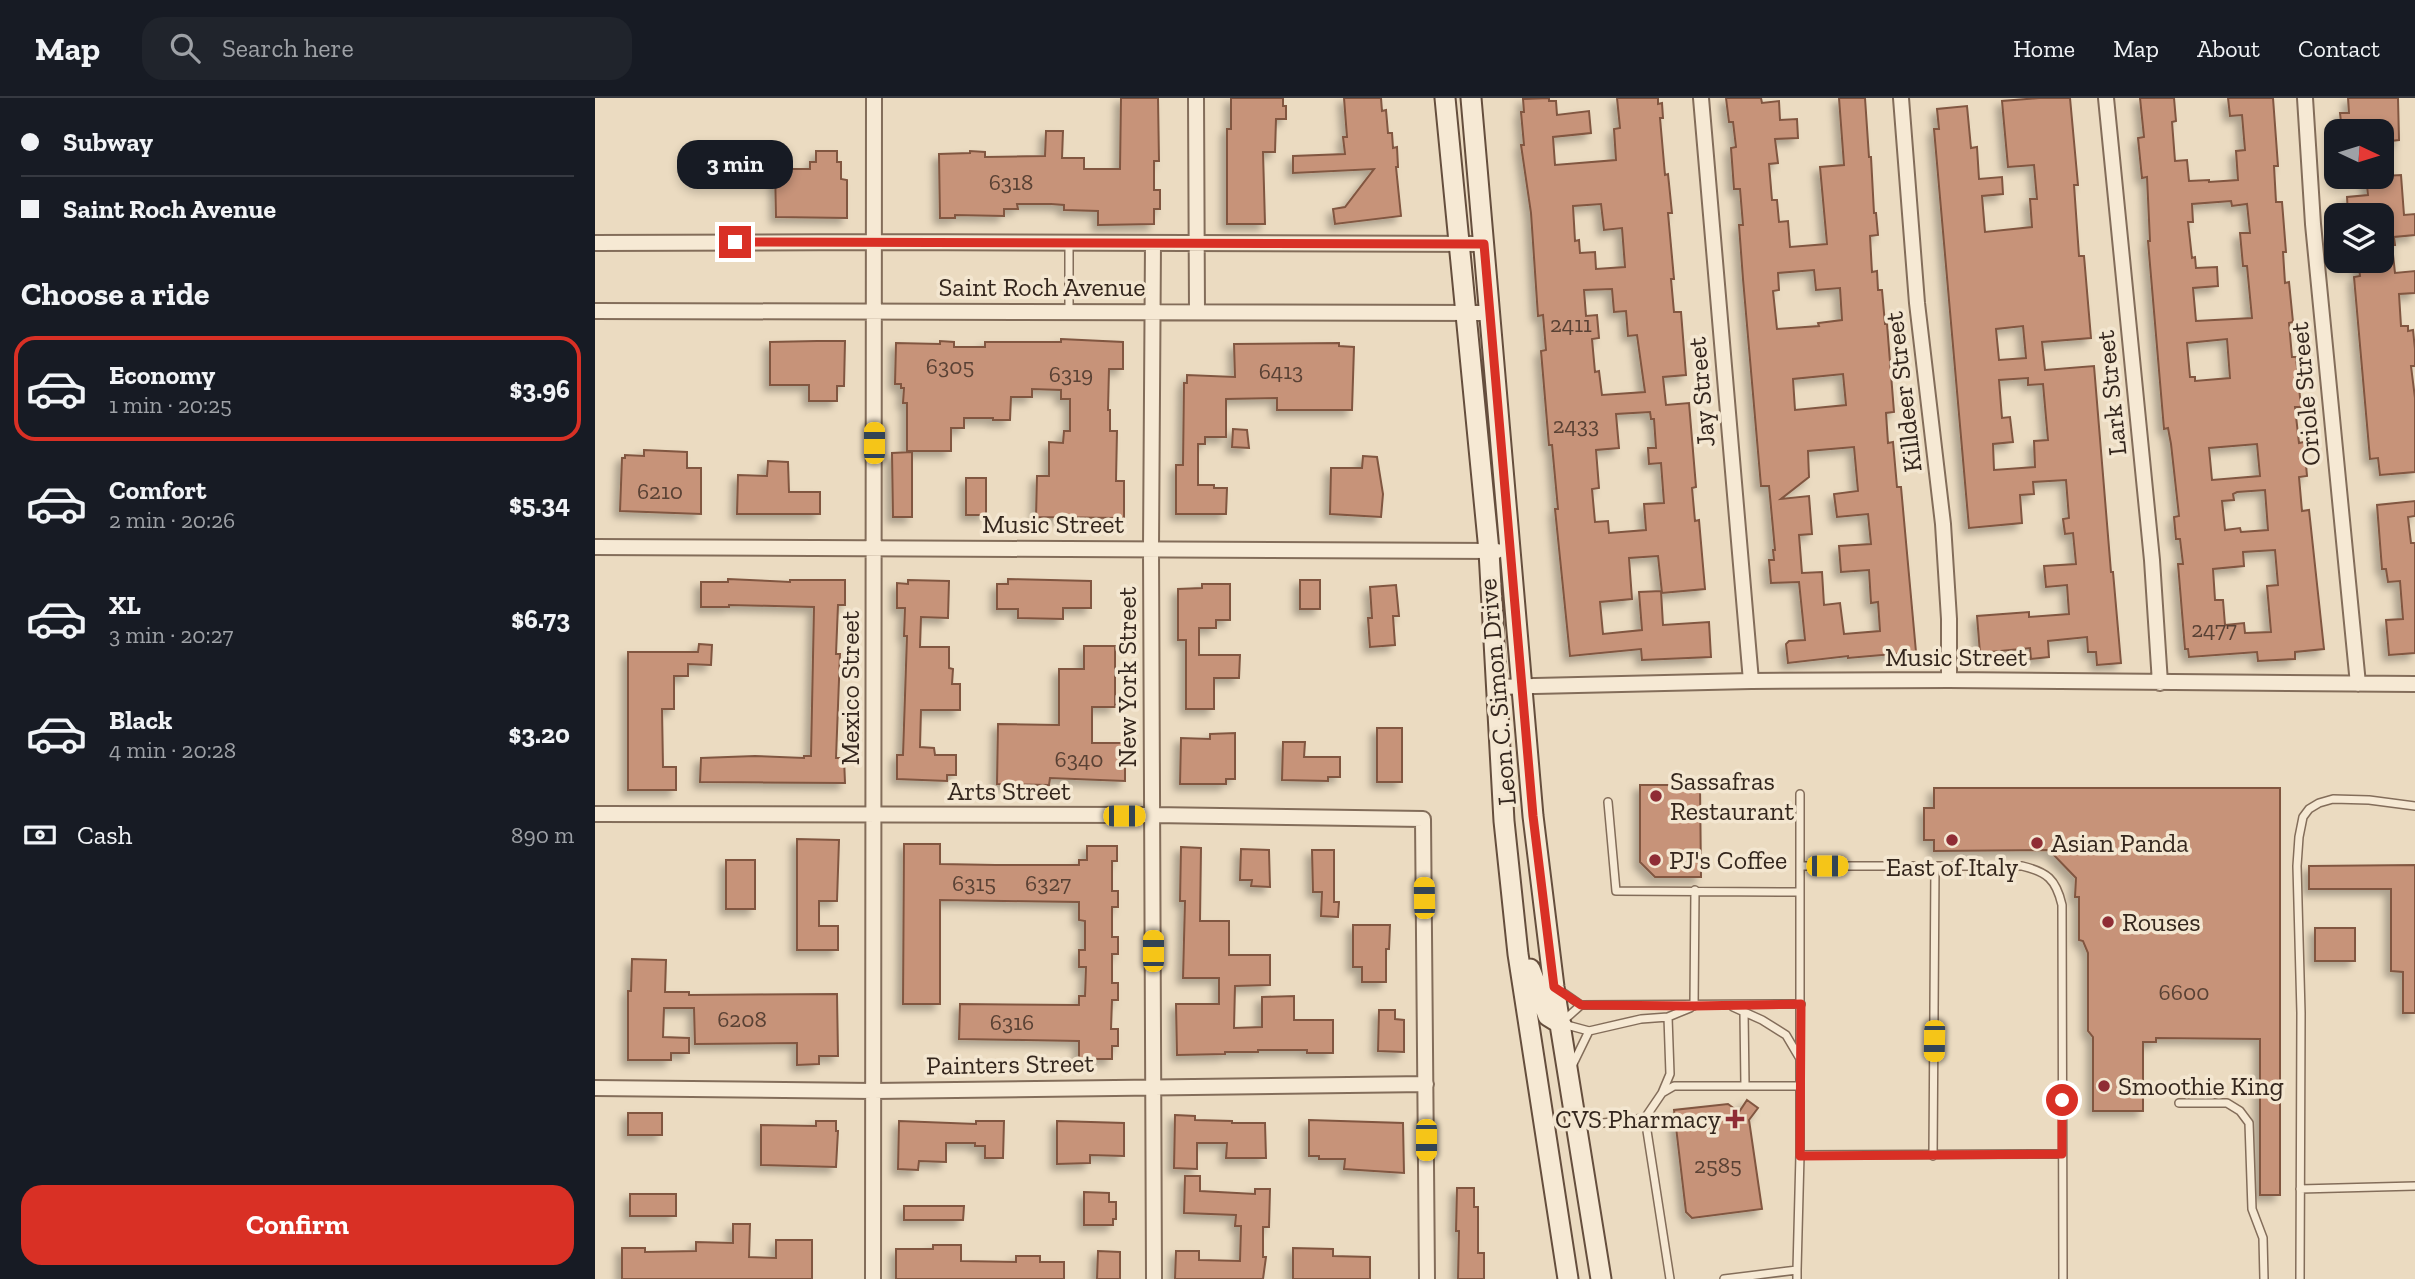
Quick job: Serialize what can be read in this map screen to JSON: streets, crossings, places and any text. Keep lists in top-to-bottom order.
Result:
{
  "streets": {
    "main road": ["Leon C. Simon Drive"],
    "street": [
      "Saint Roch Avenue",
      "Jay Street",
      "Killdeer Street",
      "Lark Street",
      "Oriole Street",
      "Music Street",
      "New York Street",
      "Mexico Street",
      "Arts Street",
      "Painters Street"
    ]
  },
  "crossings": [
    ["Saint Roch Avenue", "New York Street"],
    ["Saint Roch Avenue", "Mexico Street"],
    ["Saint Roch Avenue", "Leon C. Simon Drive"],
    ["Jay Street", "Music Street"],
    ["Killdeer Street", "Music Street"],
    ["Lark Street", "Music Street"],
    ["Oriole Street", "Music Street"],
    ["Music Street", "New York Street"],
    ["Music Street", "Mexico Street"],
    ["Music Street", "Leon C. Simon Drive"],
    ["New York Street", "Arts Street"],
    ["New York Street", "Painters Street"],
    ["Mexico Street", "Arts Street"],
    ["Mexico Street", "Painters Street"],
    ["Arts Street", "Painters Street"]
  ],
  "places": {
    "other": [
      "Sassafras Restaurant",
      "East of Italy",
      "Asian Panda",
      "PJ's Coffee",
      "Rouses",
      "Smoothie King"
    ],
    "health": ["CVS Pharmacy"]
  },
  "house_numbers": [
    "6318",
    "2411",
    "6305",
    "6413",
    "6319",
    "2433",
    "6210",
    "2477",
    "6340",
    "6315",
    "6327",
    "6600",
    "6208",
    "6316",
    "2585"
  ],
  "north": "right",
  "page": {
    "header": "Map",
    "search": "Search here",
    "nav": [
      "Home",
      "Map",
      "About",
      "Contact"
    ],
    "banner": ["Subway", "Saint Roch Avenue"],
    "bubble": "3 min",
    "heading": "Choose a ride",
    "list": [
      {
        "name": "Economy",
        "note": "1 min · 20:25",
        "value": "$3.96"
      },
      {
        "name": "Comfort",
        "note": "2 min · 20:26",
        "value": "$5.34"
      },
      {
        "name": "XL",
        "note": "3 min · 20:27",
        "value": "$6.73"
      },
      {
        "name": "Black",
        "note": "4 min · 20:28",
        "value": "$3.20"
      }
    ],
    "pay": ["Cash", "890 m"],
    "buttons": "Confirm"
  }
}
